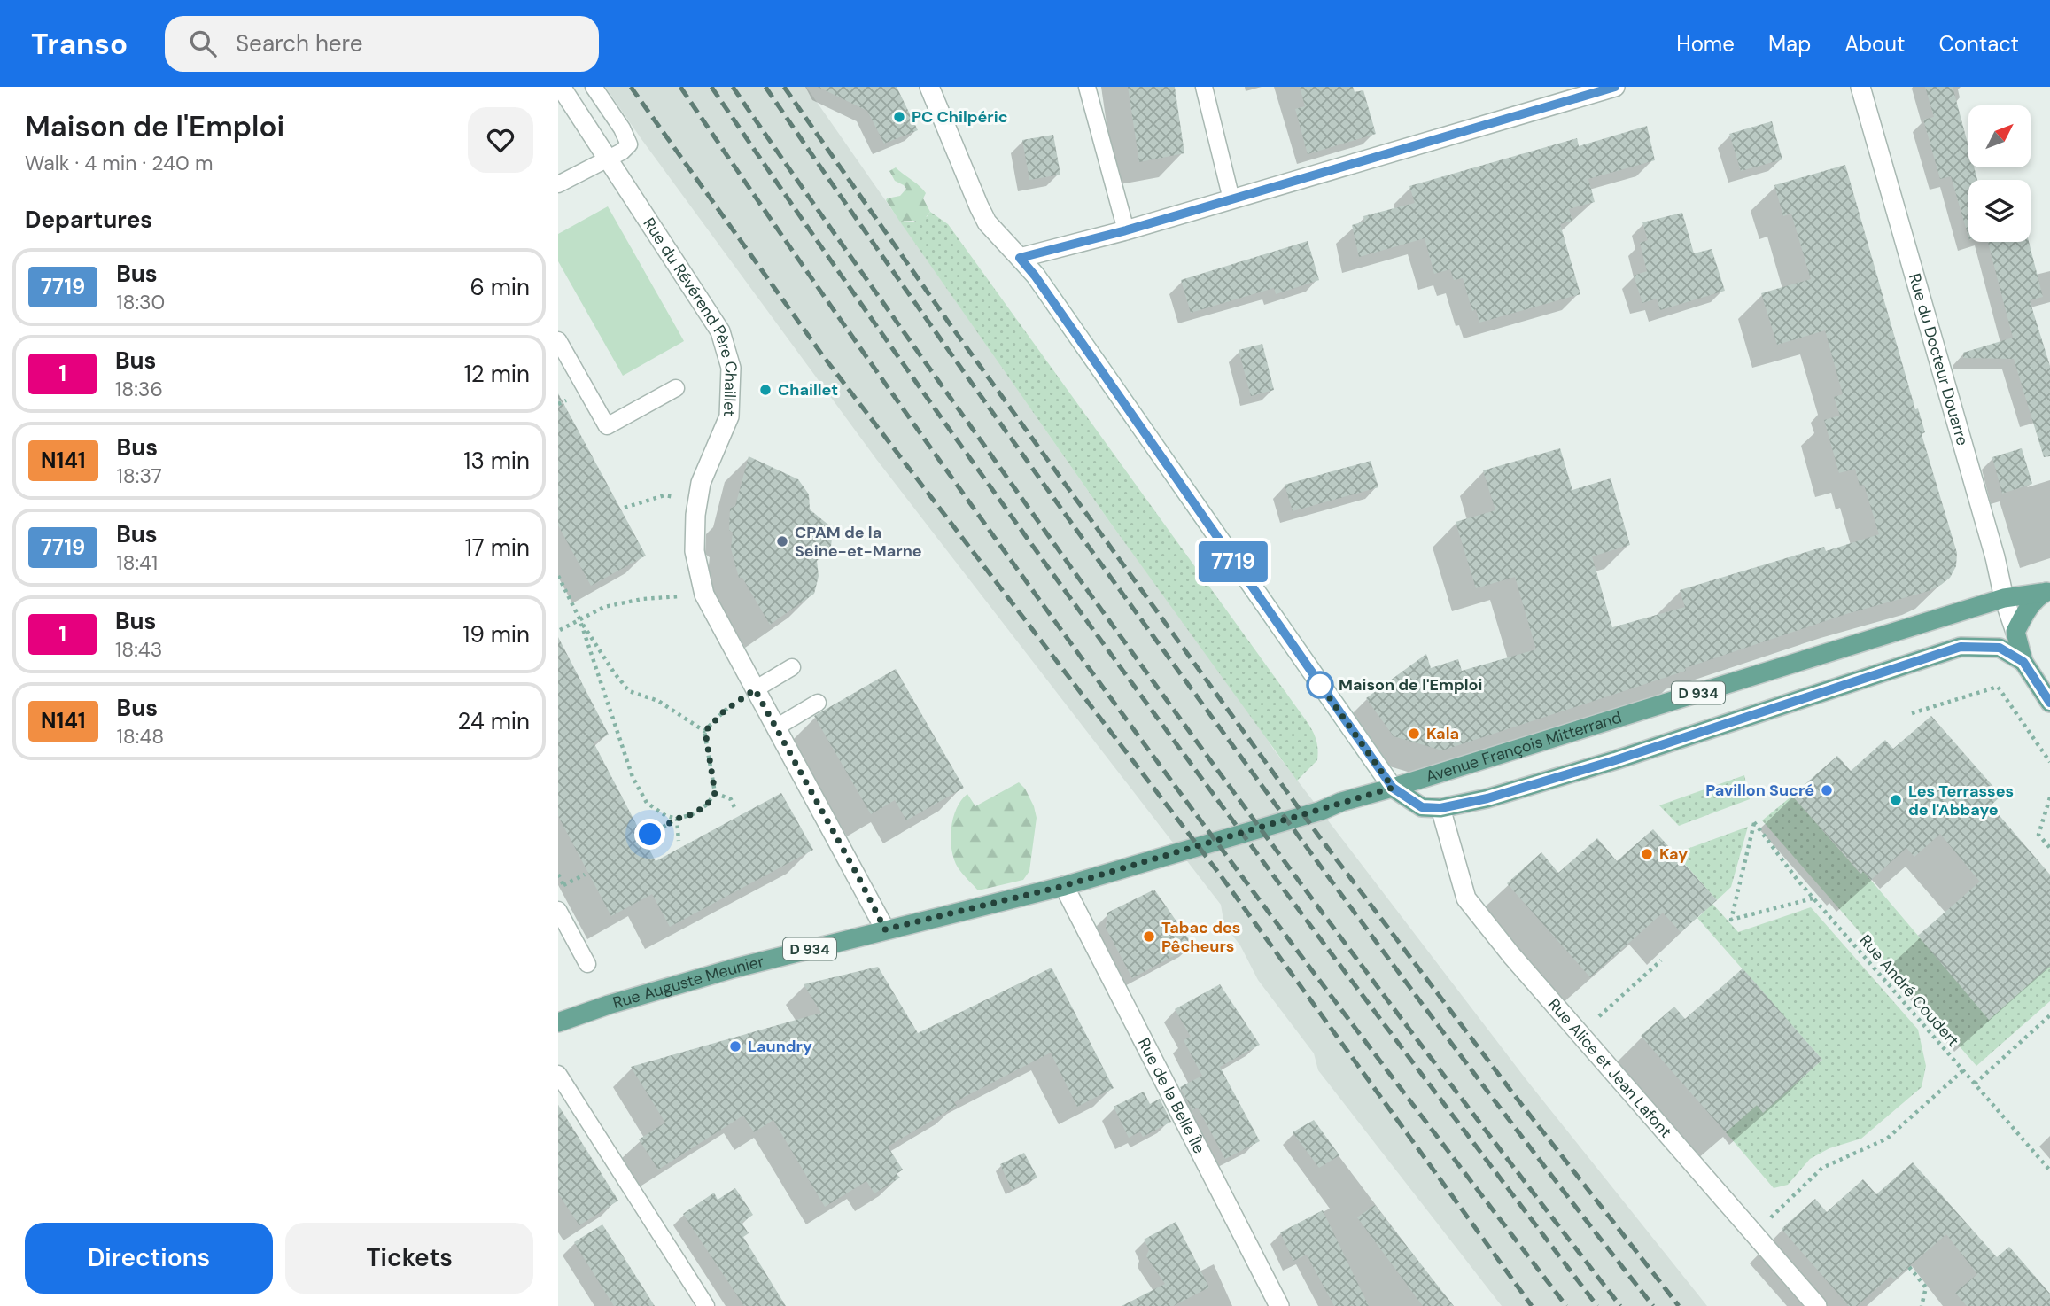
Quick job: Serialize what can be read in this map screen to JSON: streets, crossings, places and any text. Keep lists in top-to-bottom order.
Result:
{
  "streets": {
    "main road": ["D 934", "Avenue François Mitterrand", "Rue Auguste Meunier"],
    "street": [
      "Rue du Révérend Père Chaillet",
      "Rue du Docteur Douarre",
      "Rue Alice et Jean Lafont",
      "Rue de la Belle Île"
    ],
    "path": ["Rue André Coudert"]
  },
  "crossings": [
    ["Rue du Révérend Père Chaillet", "Rue Auguste Meunier"],
    ["Rue du Docteur Douarre", "Avenue François Mitterrand"],
    ["Avenue François Mitterrand", "Rue Auguste Meunier"],
    ["Avenue François Mitterrand", "Rue Alice et Jean Lafont"],
    ["Rue Auguste Meunier", "Rue de la Belle Île"]
  ],
  "places": [
    "PC Chilpéric",
    "Chaillet",
    "CPAM de la Seine-et-Marne",
    "Maison de l'Emploi",
    "Kala",
    "Pavillon Sucré",
    "Les Terrasses de l'Abbaye",
    "Kay",
    "Tabac des Pêcheurs",
    "Laundry"
  ],
  "lines": ["bus line 7719"],
  "north": "top right",
  "page": {
    "header": "Transo",
    "search": "Search here",
    "nav": [
      "Home",
      "Map",
      "About",
      "Contact"
    ],
    "heading": [
      ["Maison de l'Emploi", "Walk · 4 min · 240 m"],
      "Departures"
    ],
    "on_map": "7719",
    "list": [
      {
        "mark": "7719",
        "name": "Bus",
        "note": "18:30",
        "value": "6 min"
      },
      {
        "mark": "1",
        "name": "Bus",
        "note": "18:36",
        "value": "12 min"
      },
      {
        "mark": "N141",
        "name": "Bus",
        "note": "18:37",
        "value": "13 min"
      },
      {
        "mark": "7719",
        "name": "Bus",
        "note": "18:41",
        "value": "17 min"
      },
      {
        "mark": "1",
        "name": "Bus",
        "note": "18:43",
        "value": "19 min"
      },
      {
        "mark": "N141",
        "name": "Bus",
        "note": "18:48",
        "value": "24 min"
      }
    ],
    "buttons": ["Directions", "Tickets"]
  }
}
